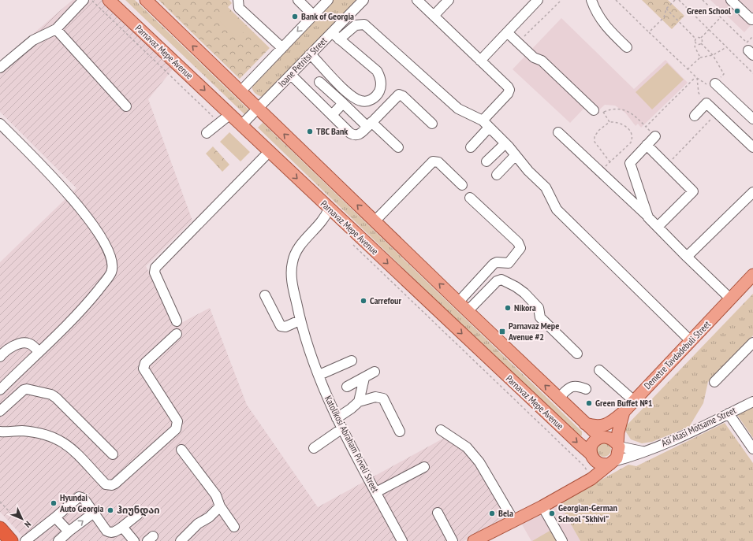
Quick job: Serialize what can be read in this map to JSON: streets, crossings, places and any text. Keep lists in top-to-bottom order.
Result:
{
  "streets": {
    "main road": ["Parnavaz Mepe Avenue", "Demetre Tavdadebuli Street"],
    "street": ["Ioane Petritsi Street", "Asi Atasi Motsame Street", "Katolikosi Abraham Pirveli Street"]
  },
  "crossings": [
    ["Parnavaz Mepe Avenue", "Ioane Petritsi Street"],
    ["Parnavaz Mepe Avenue", "Demetre Tavdadebuli Street"],
    ["Parnavaz Mepe Avenue", "Asi Atasi Motsame Street"],
    ["Parnavaz Mepe Avenue", "Katolikosi Abraham Pirveli Street"],
    ["Demetre Tavdadebuli Street", "Asi Atasi Motsame Street"]
  ],
  "places": {
    "other": [
      "Green School",
      "Bank of Georgia",
      "TBC Bank",
      "Carrefour",
      "Nikora",
      "Green Buffet №1",
      "Hyundai Auto Georgia",
      "ჰიუნდაი",
      "Bela",
      "Georgian-German School \"Skhivi\""
    ],
    "transit": ["Parnavaz Mepe Avenue #2"]
  },
  "north": "bottom right"
}
